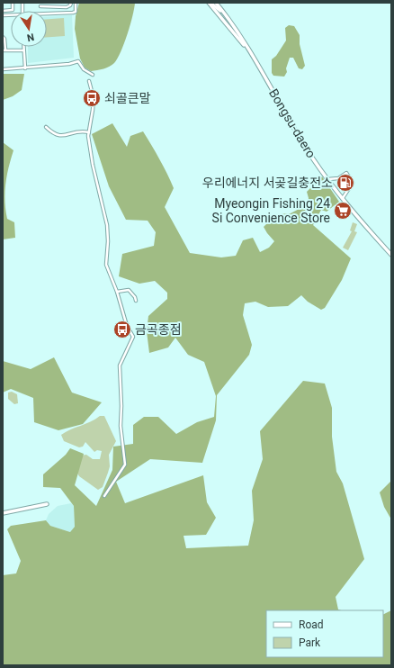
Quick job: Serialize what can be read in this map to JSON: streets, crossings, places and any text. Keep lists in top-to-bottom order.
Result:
{
  "streets": {
    "main road": ["Bongsu-daero"]
  },
  "places": {
    "bus stop": ["쇠골큰말", "금곡종점"],
    "fuel station": ["우리에너지 서곶길충전소"],
    "supermarket": ["Myeongin Fishing 24 Si Convenience Store"]
  },
  "legend": ["Road", "Park"],
  "north": "bottom"
}
